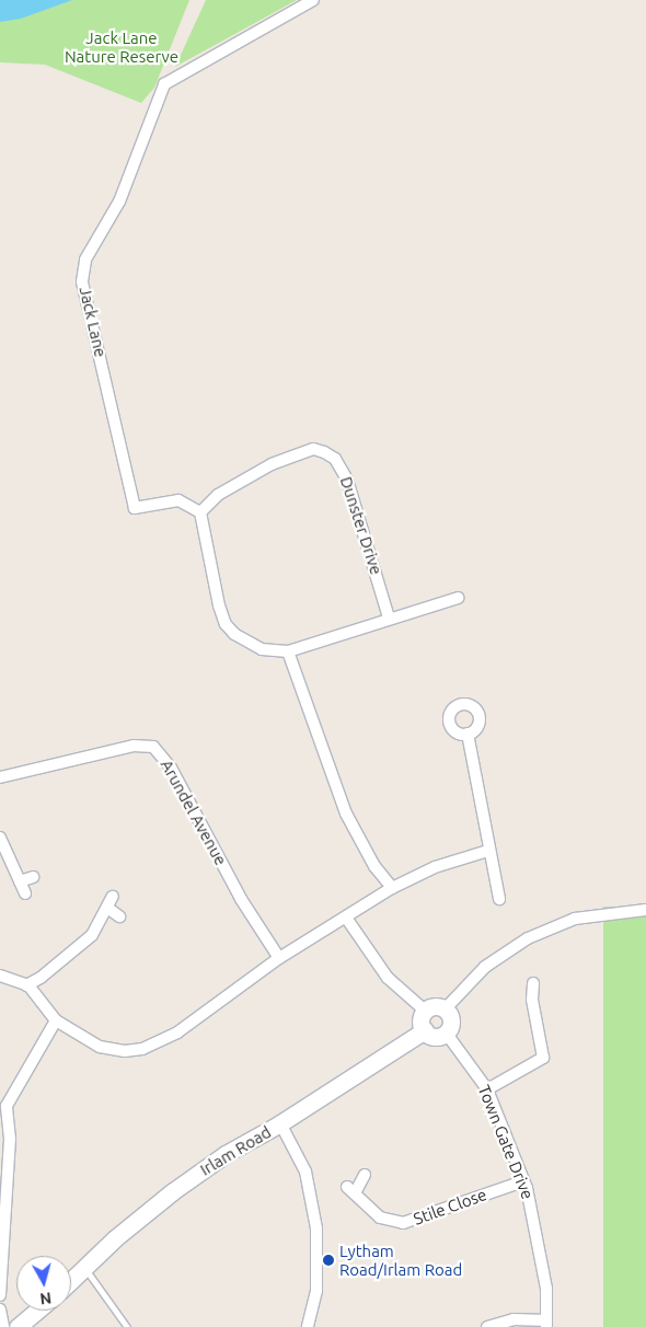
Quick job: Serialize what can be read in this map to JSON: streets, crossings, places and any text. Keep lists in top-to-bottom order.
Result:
{
  "streets": {
    "street": [
      "Jack Lane",
      "Dunster Drive",
      "Arundel Avenue",
      "Town Gate Drive",
      "Irlam Road",
      "Stile Close"
    ]
  },
  "crossings": [
    ["Jack Lane", "Dunster Drive"],
    ["Town Gate Drive", "Irlam Road"],
    ["Town Gate Drive", "Stile Close"]
  ],
  "parks": ["Jack Lane Nature Reserve"],
  "places": ["Lytham Road/Irlam Road"],
  "north": "bottom"
}
